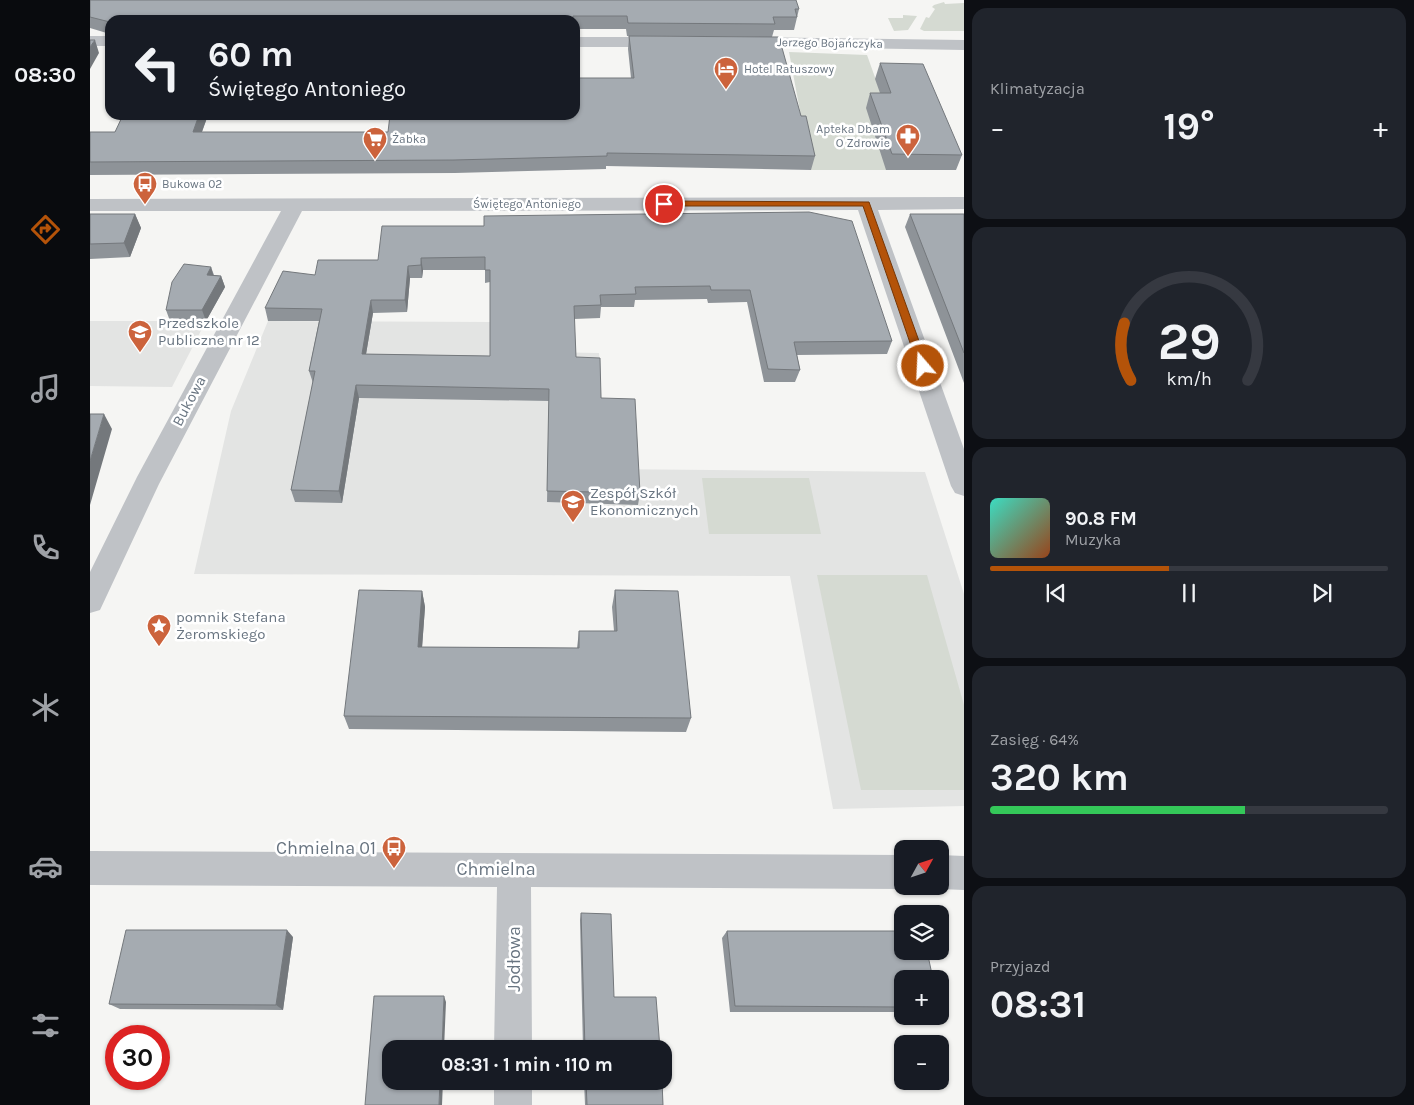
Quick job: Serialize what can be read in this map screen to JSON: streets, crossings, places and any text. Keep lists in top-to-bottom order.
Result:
{
  "streets": {
    "street": [
      "Jerzego Bojańczyka",
      "Świętego Antoniego",
      "Bukowa",
      "Chmielna",
      "Jodłowa"
    ]
  },
  "crossings": [
    ["Świętego Antoniego", "Bukowa"],
    ["Chmielna", "Jodłowa"]
  ],
  "places": {
    "hotel": ["Hotel Ratuszowy"],
    "pharmacy": ["Apteka Dbam O Zdrowie"],
    "supermarket": ["Żabka"],
    "bus stop": ["Bukowa 02", "Chmielna 01"],
    "school or university": ["Przedszkole Publiczne nr 12", "Zespół Szkół Ekonomicznych"],
    "place": ["pomnik Stefana Żeromskiego"]
  },
  "north": "top right",
  "page": {
    "tabs": "08:30",
    "tile": [
      "Klimatyzacja",
      ["Zasięg · 64%", "320 km"],
      ["Przyjazd", "08:31"]
    ],
    "turn": ["60 m", "Świętego Antoniego"],
    "heat": ["−", "19°", "+"],
    "song": ["90.8 FM", "Muzyka"],
    "map_buttons": ["+", "−"],
    "limit": "30",
    "trip": "08:31 · 1 min · 110 m",
    "gauge": ["29", "km/h"]
  }
}
